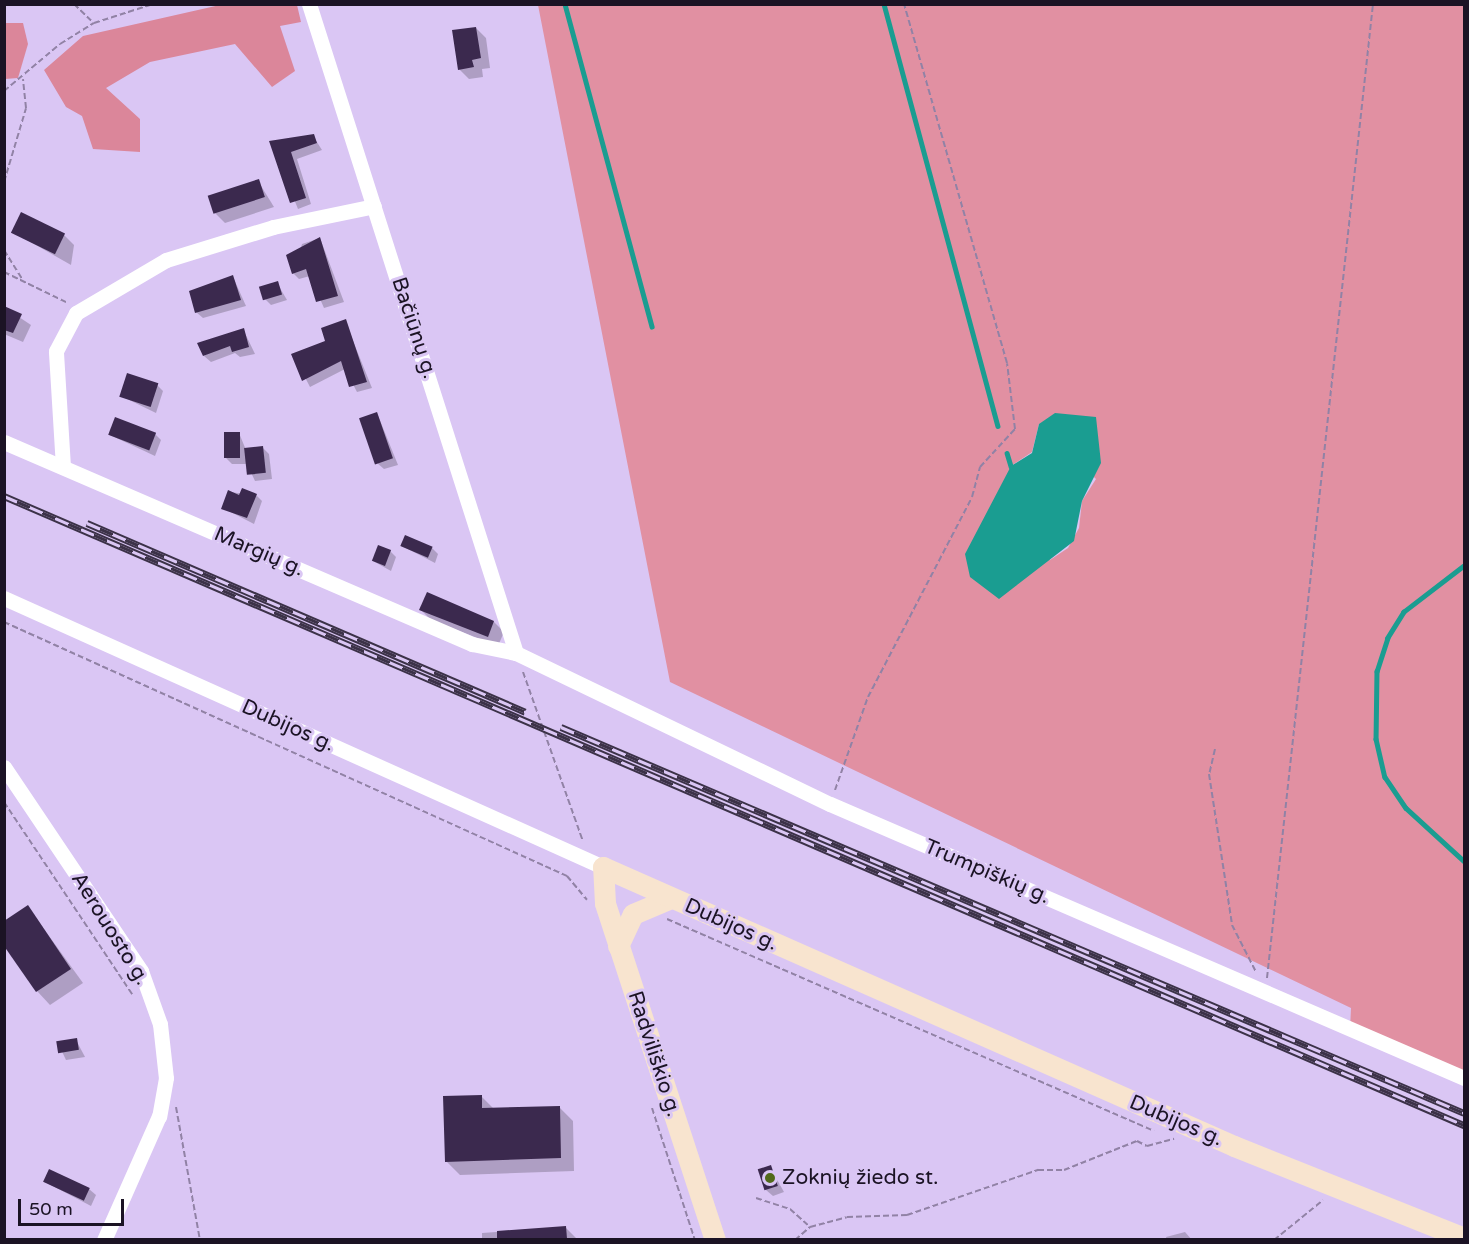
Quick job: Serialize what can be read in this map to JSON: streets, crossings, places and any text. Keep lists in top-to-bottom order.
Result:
{
  "streets": {
    "main road": ["Dubijos g.", "Radviliškio g."],
    "street": [
      "Bačiūnų g.",
      "Margių g.",
      "Trumpiškių g.",
      "Aerouosto g."
    ]
  },
  "crossings": [
    ["Bačiūnų g.", "Margių g."],
    ["Bačiūnų g.", "Trumpiškių g."],
    ["Margių g.", "Trumpiškių g."],
    ["Dubijos g.", "Radviliškio g."]
  ],
  "places": ["Zoknių žiedo st."],
  "scale_bar": "50 m"
}
